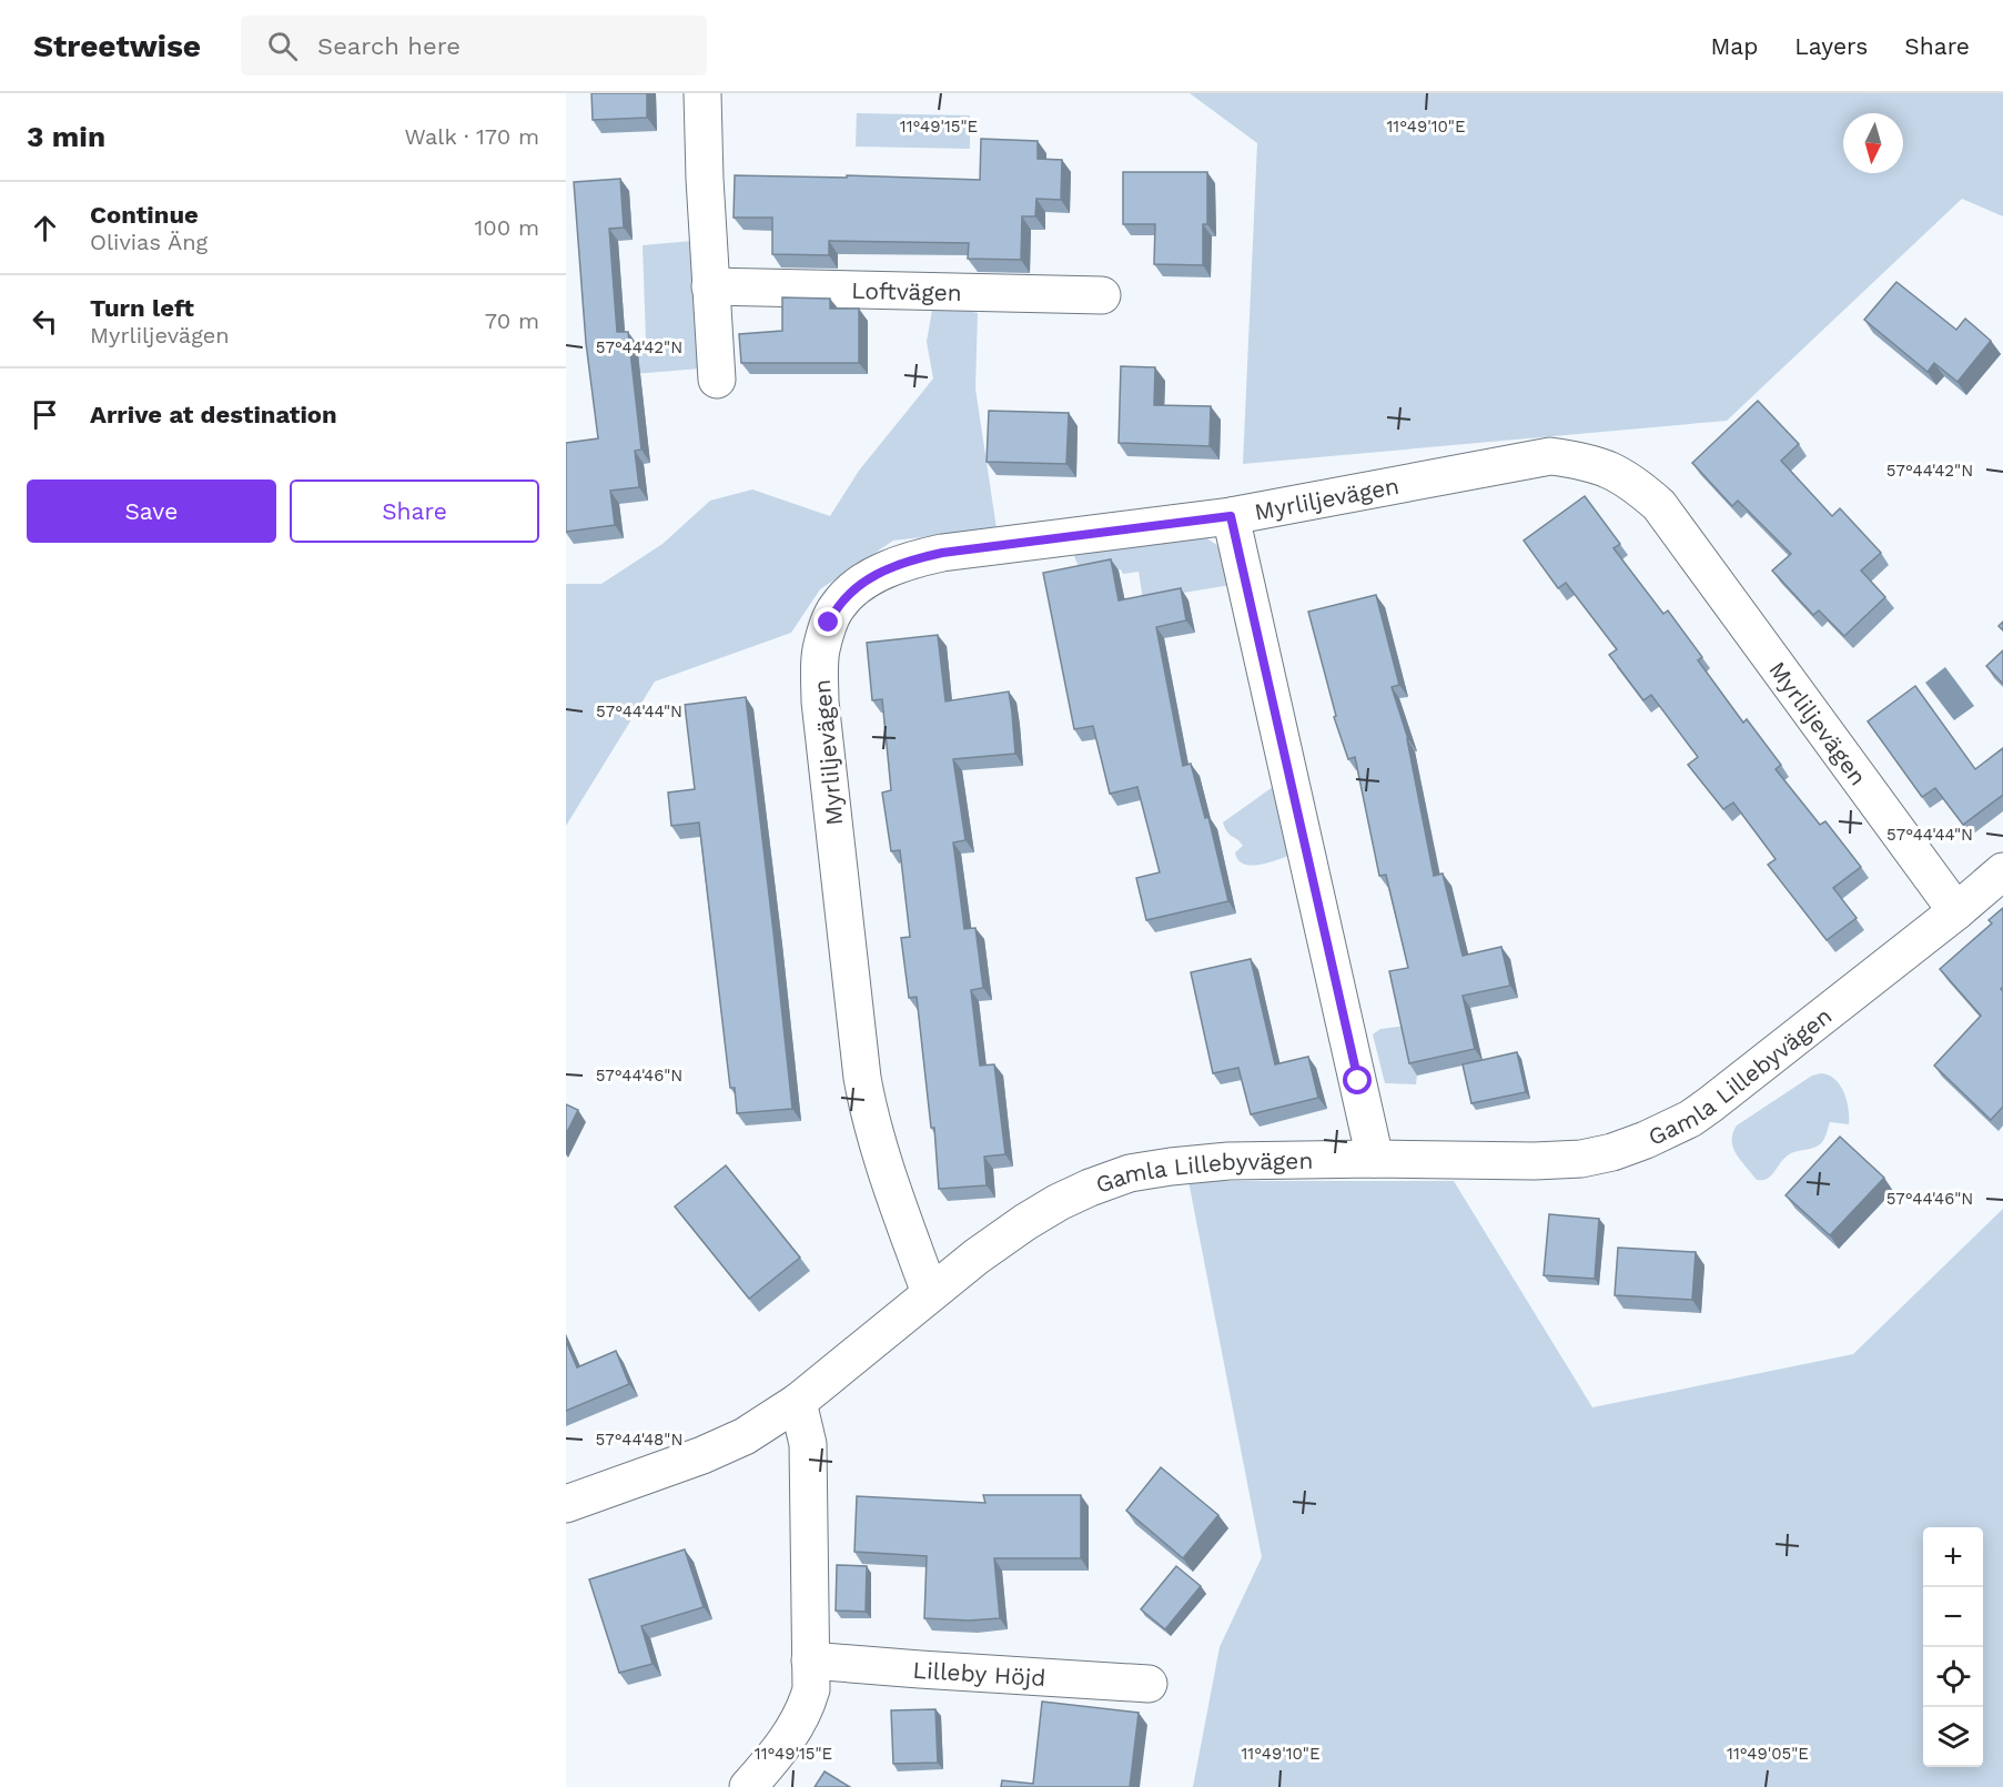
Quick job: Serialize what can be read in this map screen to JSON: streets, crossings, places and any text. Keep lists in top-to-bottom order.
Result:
{
  "streets": {
    "street": [
      "Loftvägen",
      "Myrliljevägen",
      "Gamla Lillebyvägen",
      "Lilleby Höjd"
    ]
  },
  "crossings": [
    ["Myrliljevägen", "Gamla Lillebyvägen"]
  ],
  "north": "bottom",
  "page": {
    "header": "Streetwise",
    "search": "Search here",
    "nav": ["Map", "Layers", "Share"],
    "heading": ["3 min", "Walk · 170 m"],
    "list": [
      ["Continue", "Olivias Äng", "100 m"],
      ["Turn left", "Myrliljevägen", "70 m"],
      "Arrive at destination"
    ],
    "buttons": ["Save", "Share"],
    "map_buttons": ["+", "−"]
  },
  "coordinates": [
    "11°49'15\"E",
    "11°49'10\"E",
    "57°44'42\"N",
    "57°44'44\"N",
    "57°44'46\"N",
    "57°44'48\"N",
    "11°49'05\"E"
  ]
}
